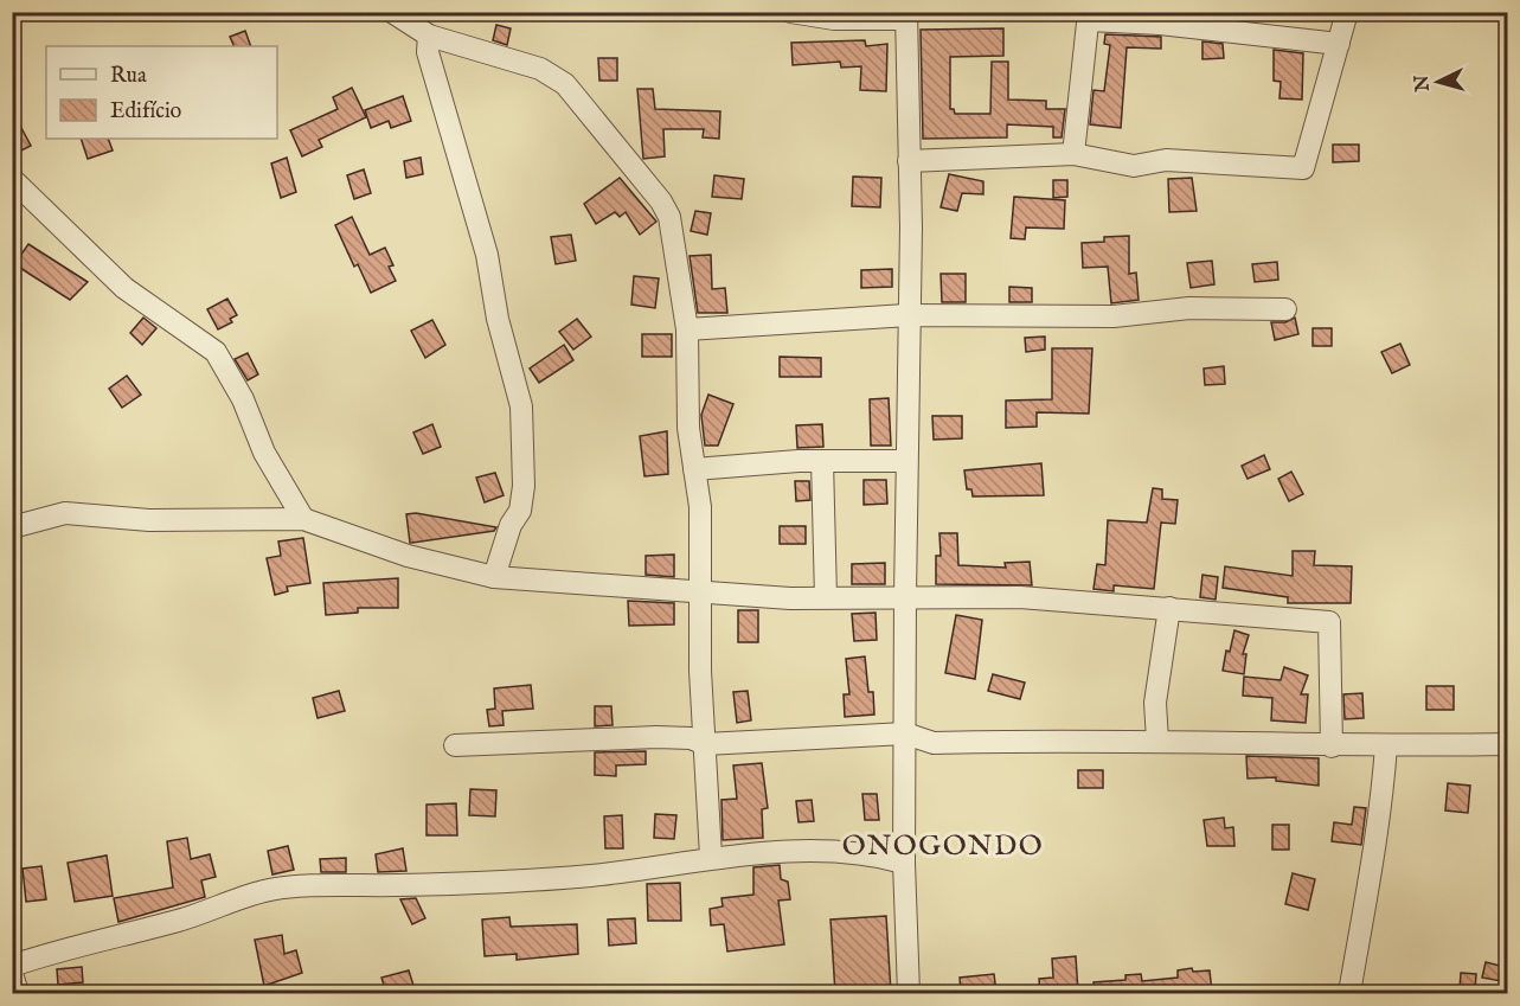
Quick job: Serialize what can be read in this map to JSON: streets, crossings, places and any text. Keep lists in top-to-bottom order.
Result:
{
  "districts": ["ONOGONDO"],
  "legend": ["Rua", "Edifício"],
  "north": "left"
}
